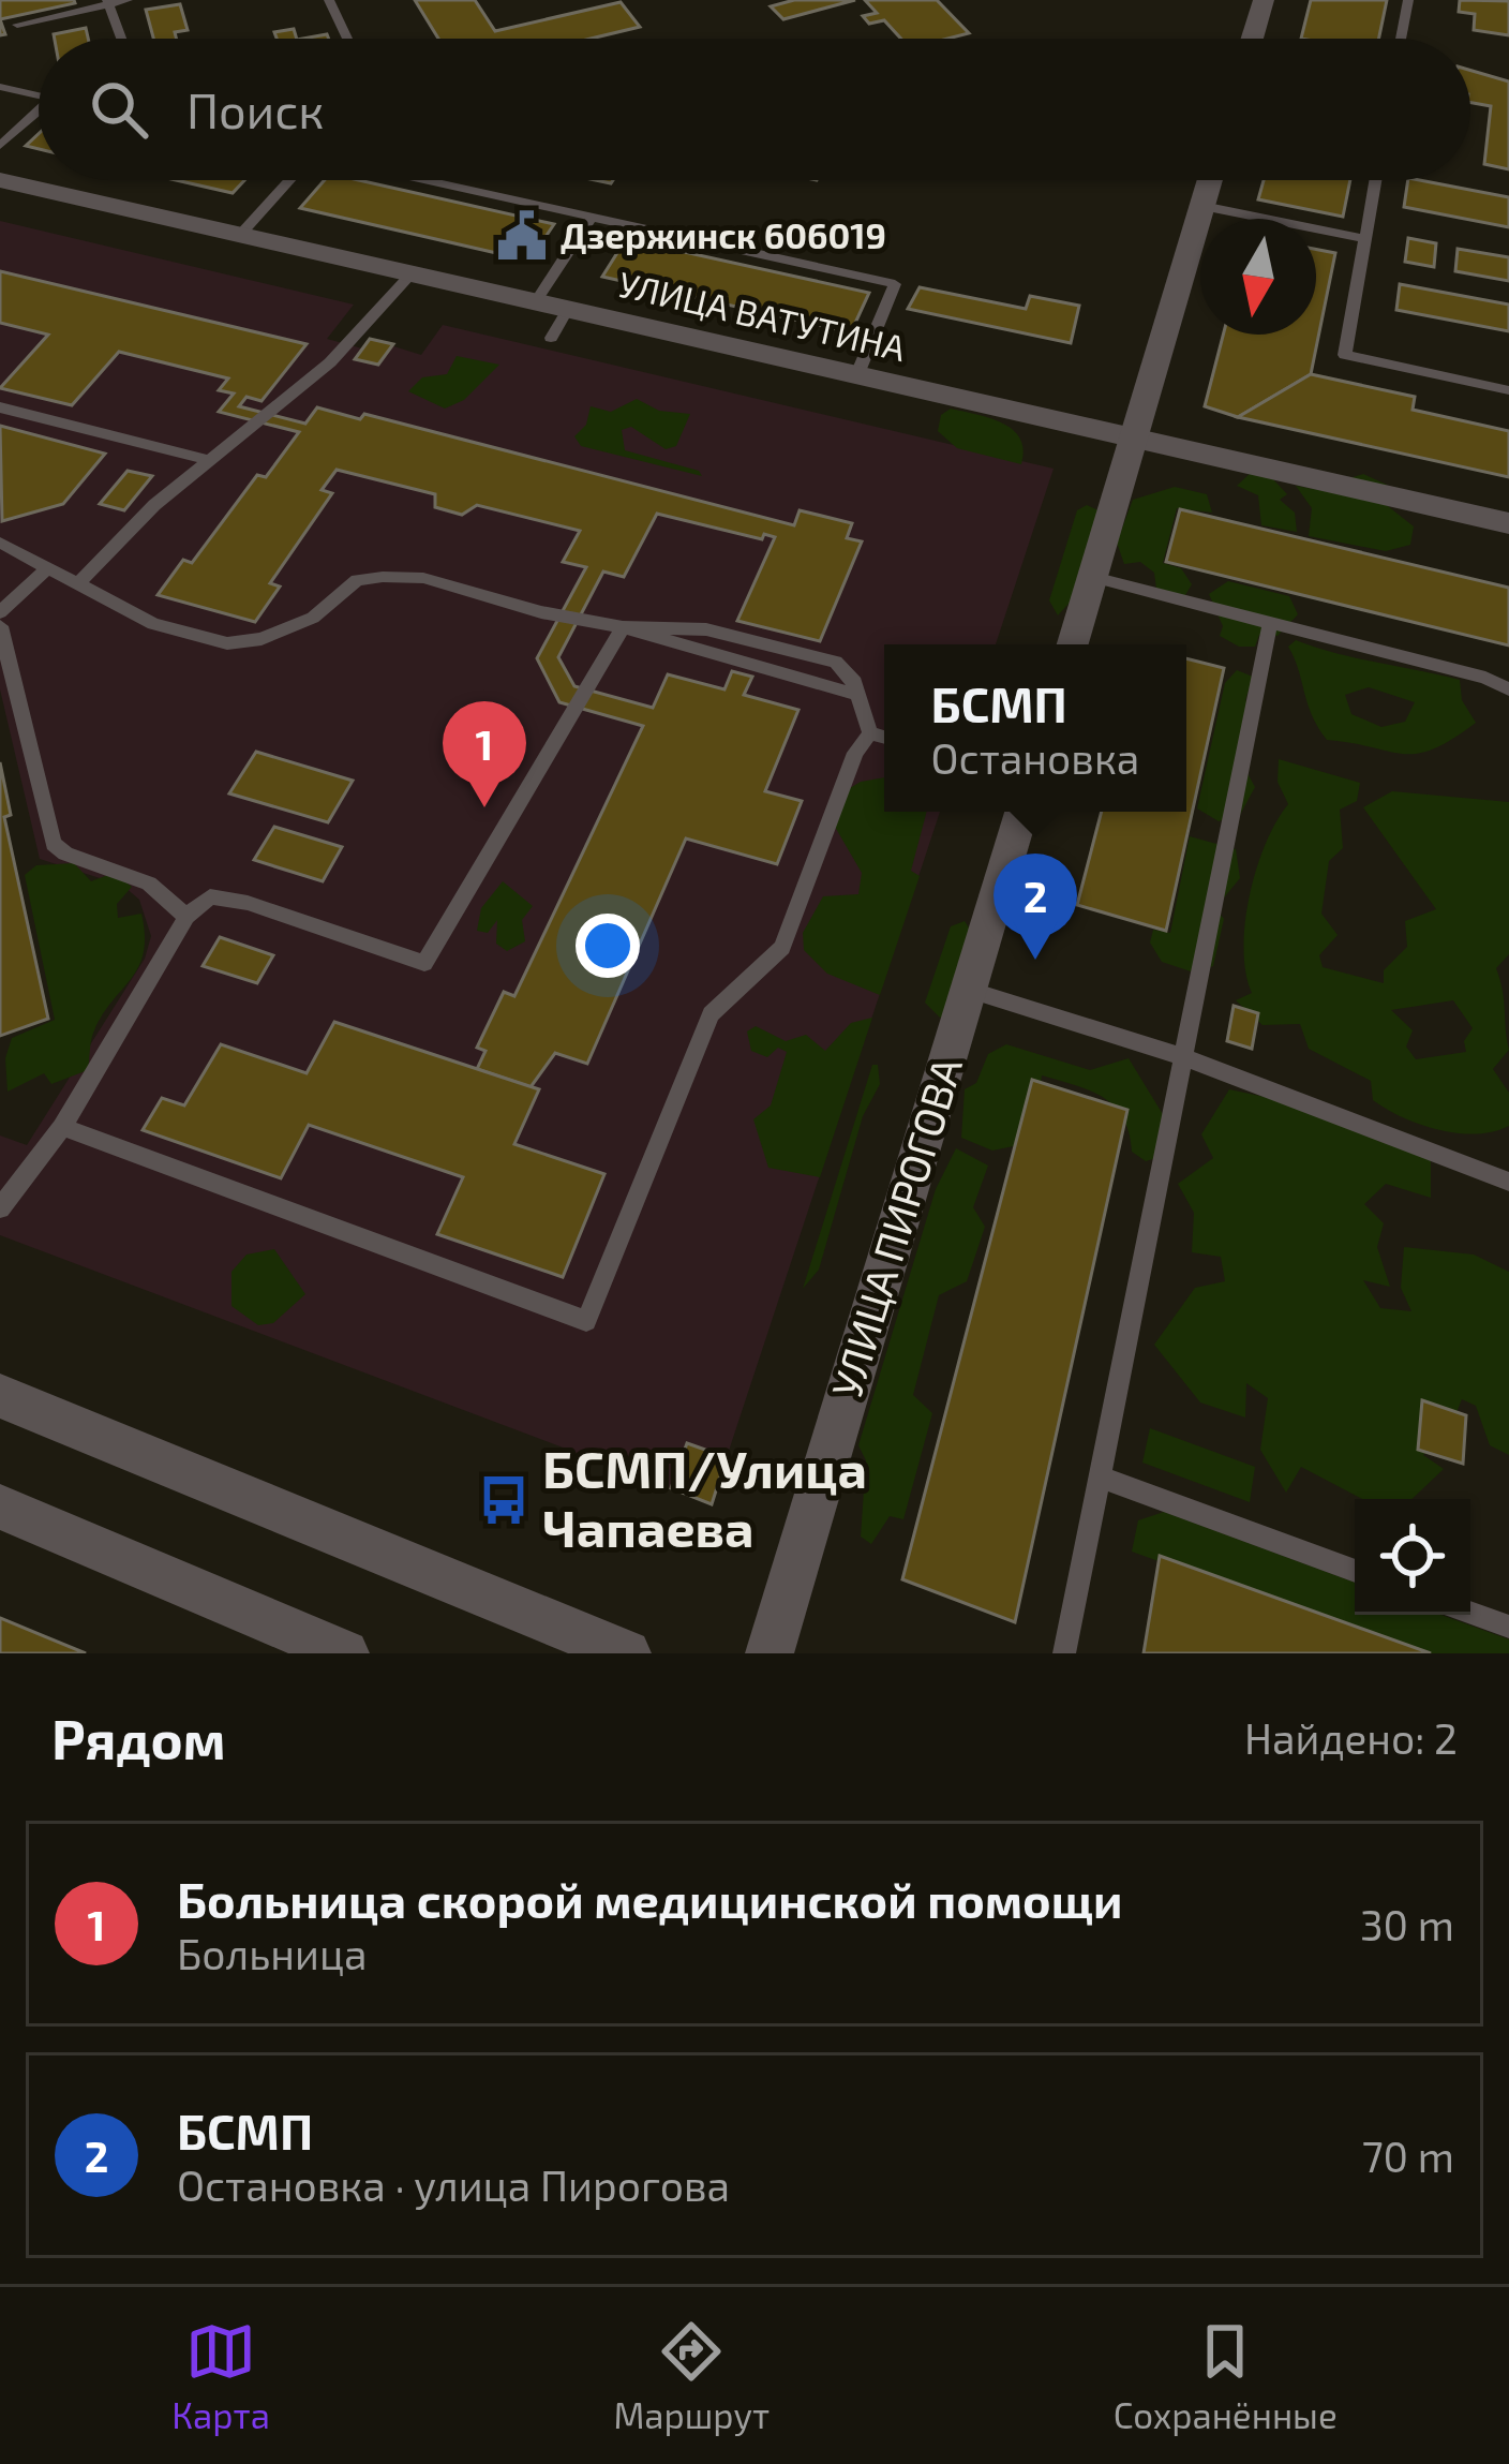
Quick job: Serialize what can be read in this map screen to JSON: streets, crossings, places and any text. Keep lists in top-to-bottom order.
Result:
{
  "streets": {
    "street": ["УЛИЦА ВАТУТИНА", "УЛИЦА ПИРОГОВА"]
  },
  "places": {
    "public building": ["Дзержинск 606019"],
    "bus stop": ["БСМП/Улица Чапаева"]
  },
  "north": "bottom",
  "page": {
    "search": "Поиск",
    "popup": ["БСМП", "Остановка"],
    "pins": ["1", "2"],
    "heading": ["Рядом", "Найдено: 2"],
    "list": [
      {
        "mark": "1",
        "name": "Больница скорой медицинской помощи",
        "note": "Больница",
        "value": "30 m"
      },
      {
        "mark": "2",
        "name": "БСМП",
        "note": "Остановка · улица Пирогова",
        "value": "70 m"
      }
    ],
    "nav": ["Карта", "Маршрут", "Сохранённые"]
  }
}
